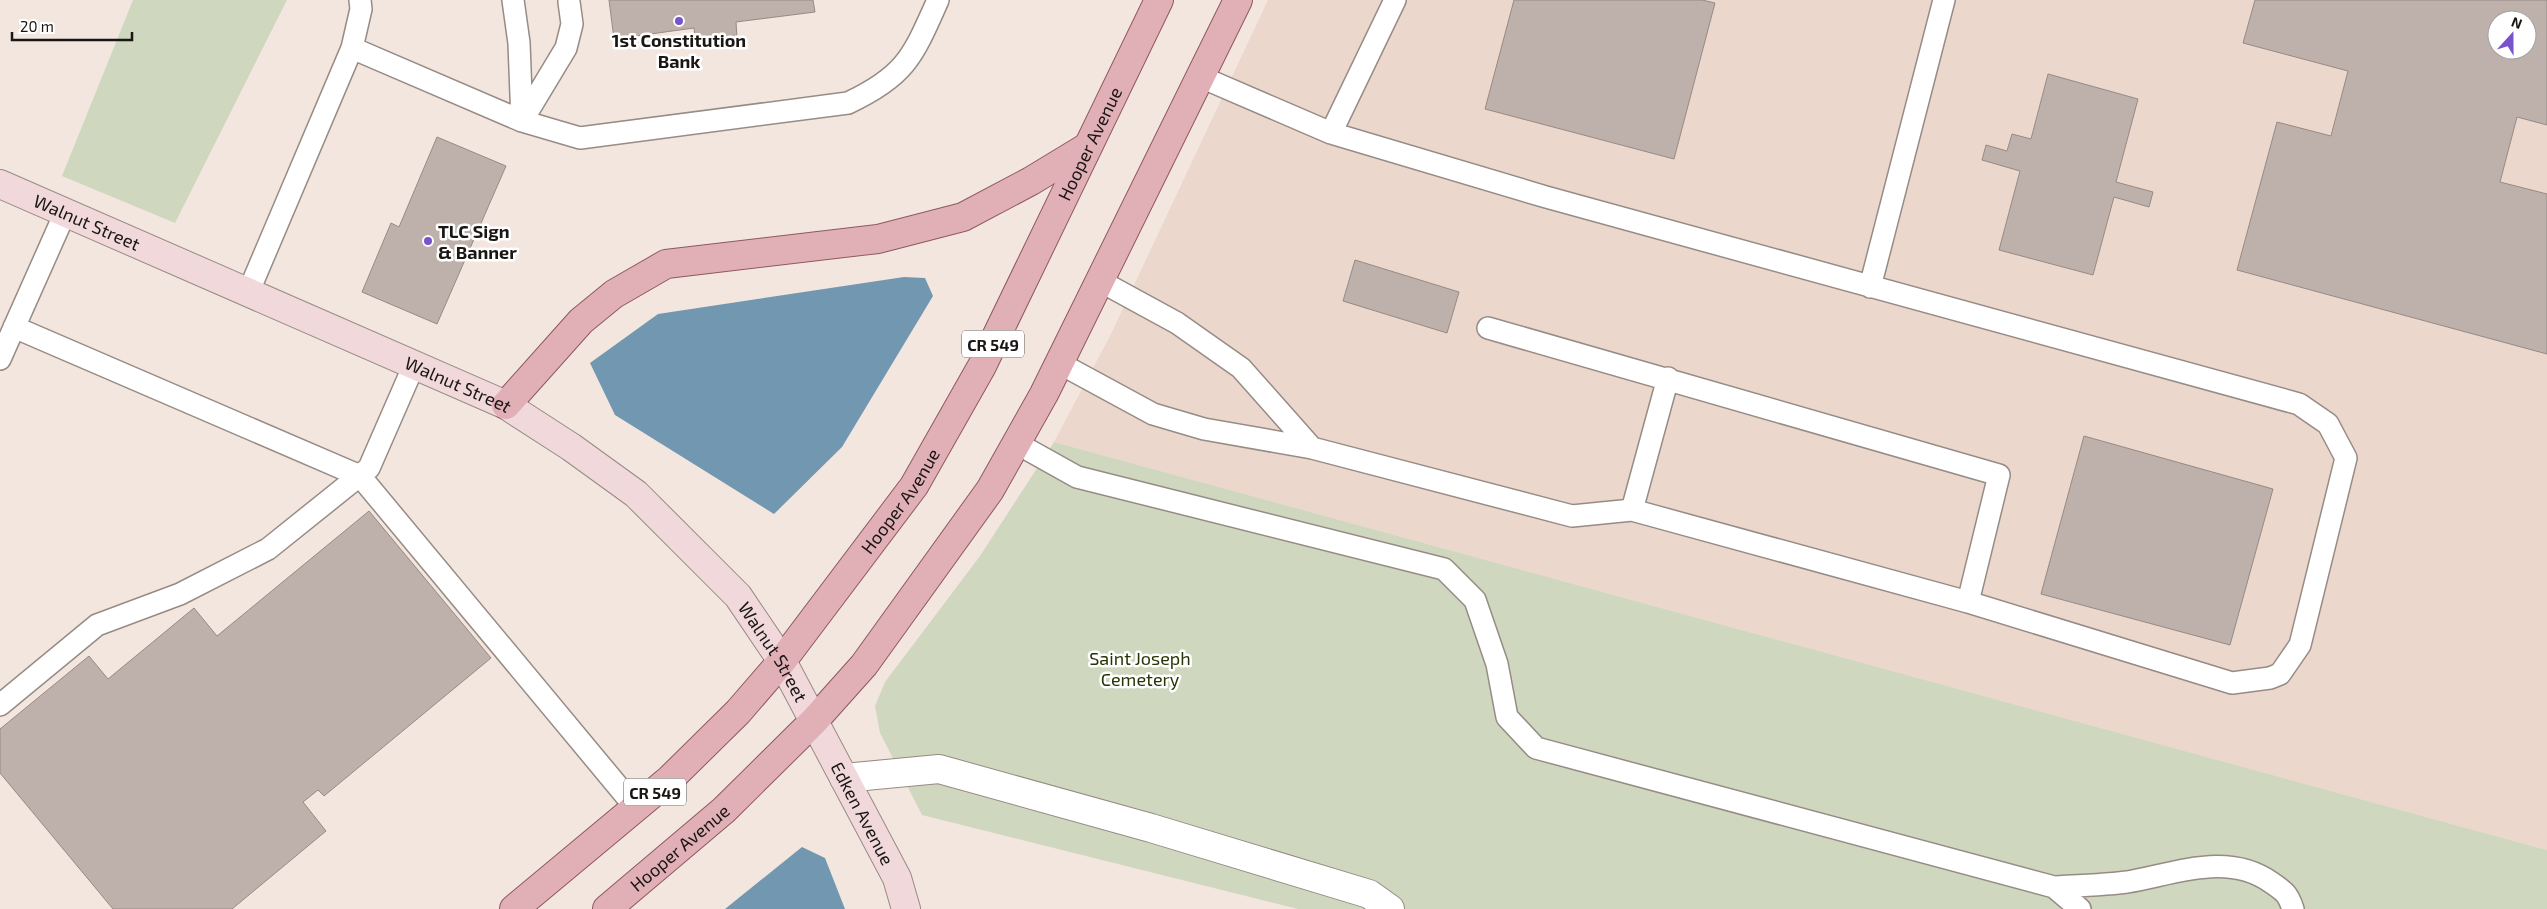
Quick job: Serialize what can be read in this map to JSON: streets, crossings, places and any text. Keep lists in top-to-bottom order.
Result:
{
  "streets": {
    "main road": ["Hooper Avenue", "CR 549"],
    "street": ["Walnut Street", "Edken Avenue"]
  },
  "crossings": [
    ["Hooper Avenue", "Walnut Street"],
    ["Hooper Avenue", "Edken Avenue"],
    ["Walnut Street", "Edken Avenue"]
  ],
  "parks": ["Saint Joseph Cemetery"],
  "places": ["1st Constitution Bank", "TLC Sign & Banner"],
  "scale_bar": "20 m",
  "north": "top"
}
